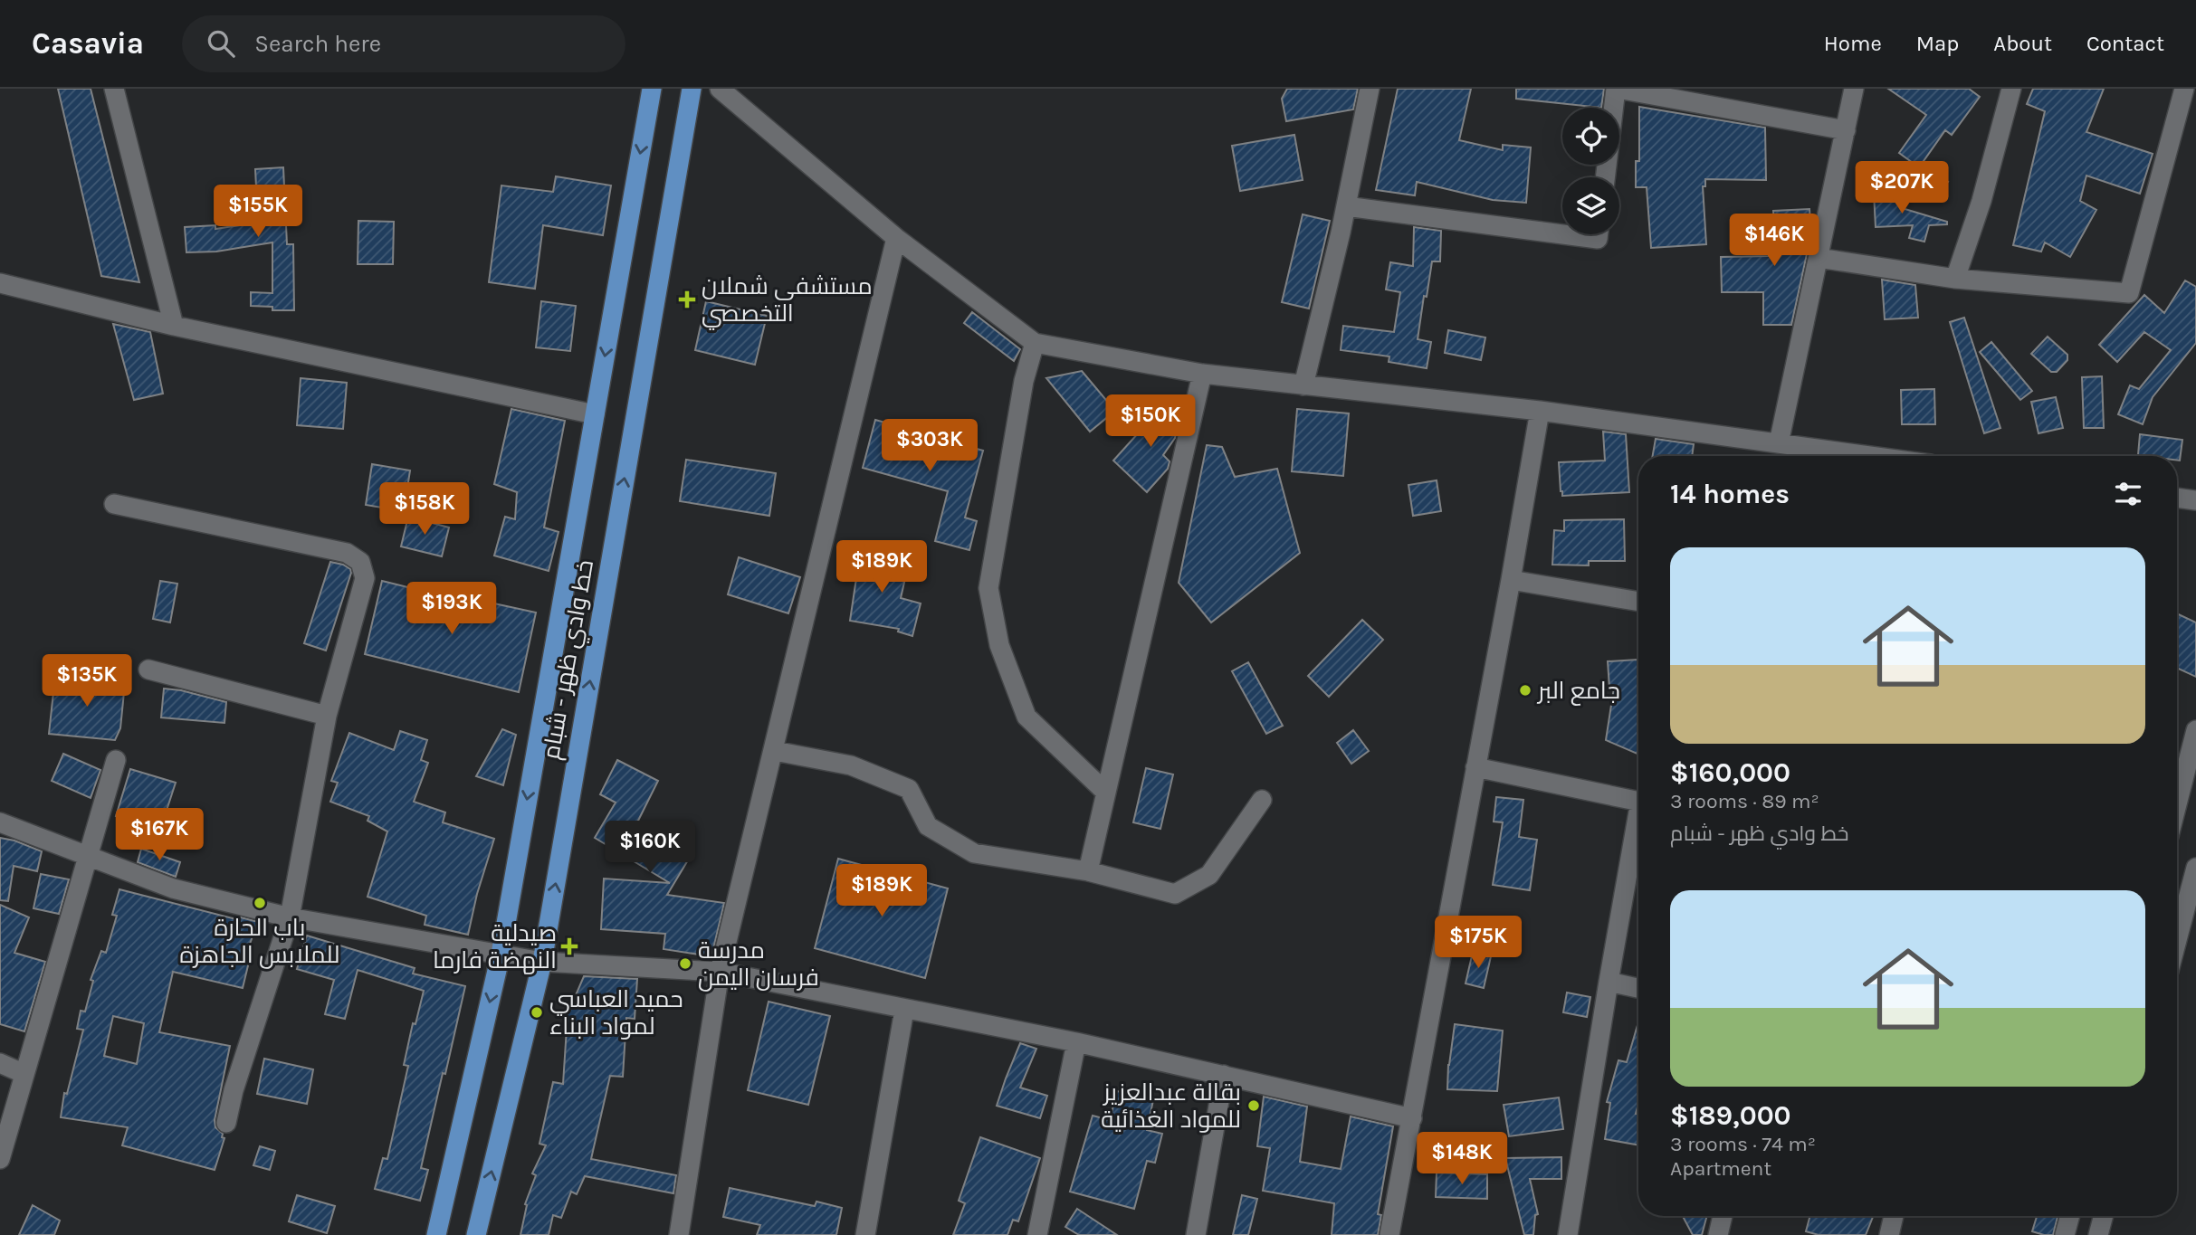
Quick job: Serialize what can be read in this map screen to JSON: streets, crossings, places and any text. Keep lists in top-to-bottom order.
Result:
{
  "streets": {
    "main road": ["خط وادي ظهر - شبام"]
  },
  "places": {
    "health": ["مستشفى شملان التخصصي", "صيدلية النهضة فارما"],
    "other": [
      "جامع البر",
      "باب الحارة للملابس الجاهزة",
      "مدرسة فرسان اليمن",
      "حميد العباسي لمواد البناء",
      "بقالة عبدالعزيز للمواد الغذائية"
    ]
  },
  "page": {
    "header": "Casavia",
    "search": "Search here",
    "nav": [
      "Home",
      "Map",
      "About",
      "Contact"
    ],
    "price": [
      "$207K",
      "$155K",
      "$146K",
      "$150K",
      "$303K",
      "$158K",
      "$189K",
      "$193K",
      "$135K",
      "$167K",
      "$160K",
      "$189K",
      "$175K",
      "$148K"
    ],
    "heading": "14 homes",
    "list": [
      {
        "name": "$160,000",
        "note": "3 rooms · 89 m² · خط وادي ظهر - شبام"
      },
      {
        "name": "$189,000",
        "note": "3 rooms · 74 m² · Apartment"
      }
    ]
  }
}
